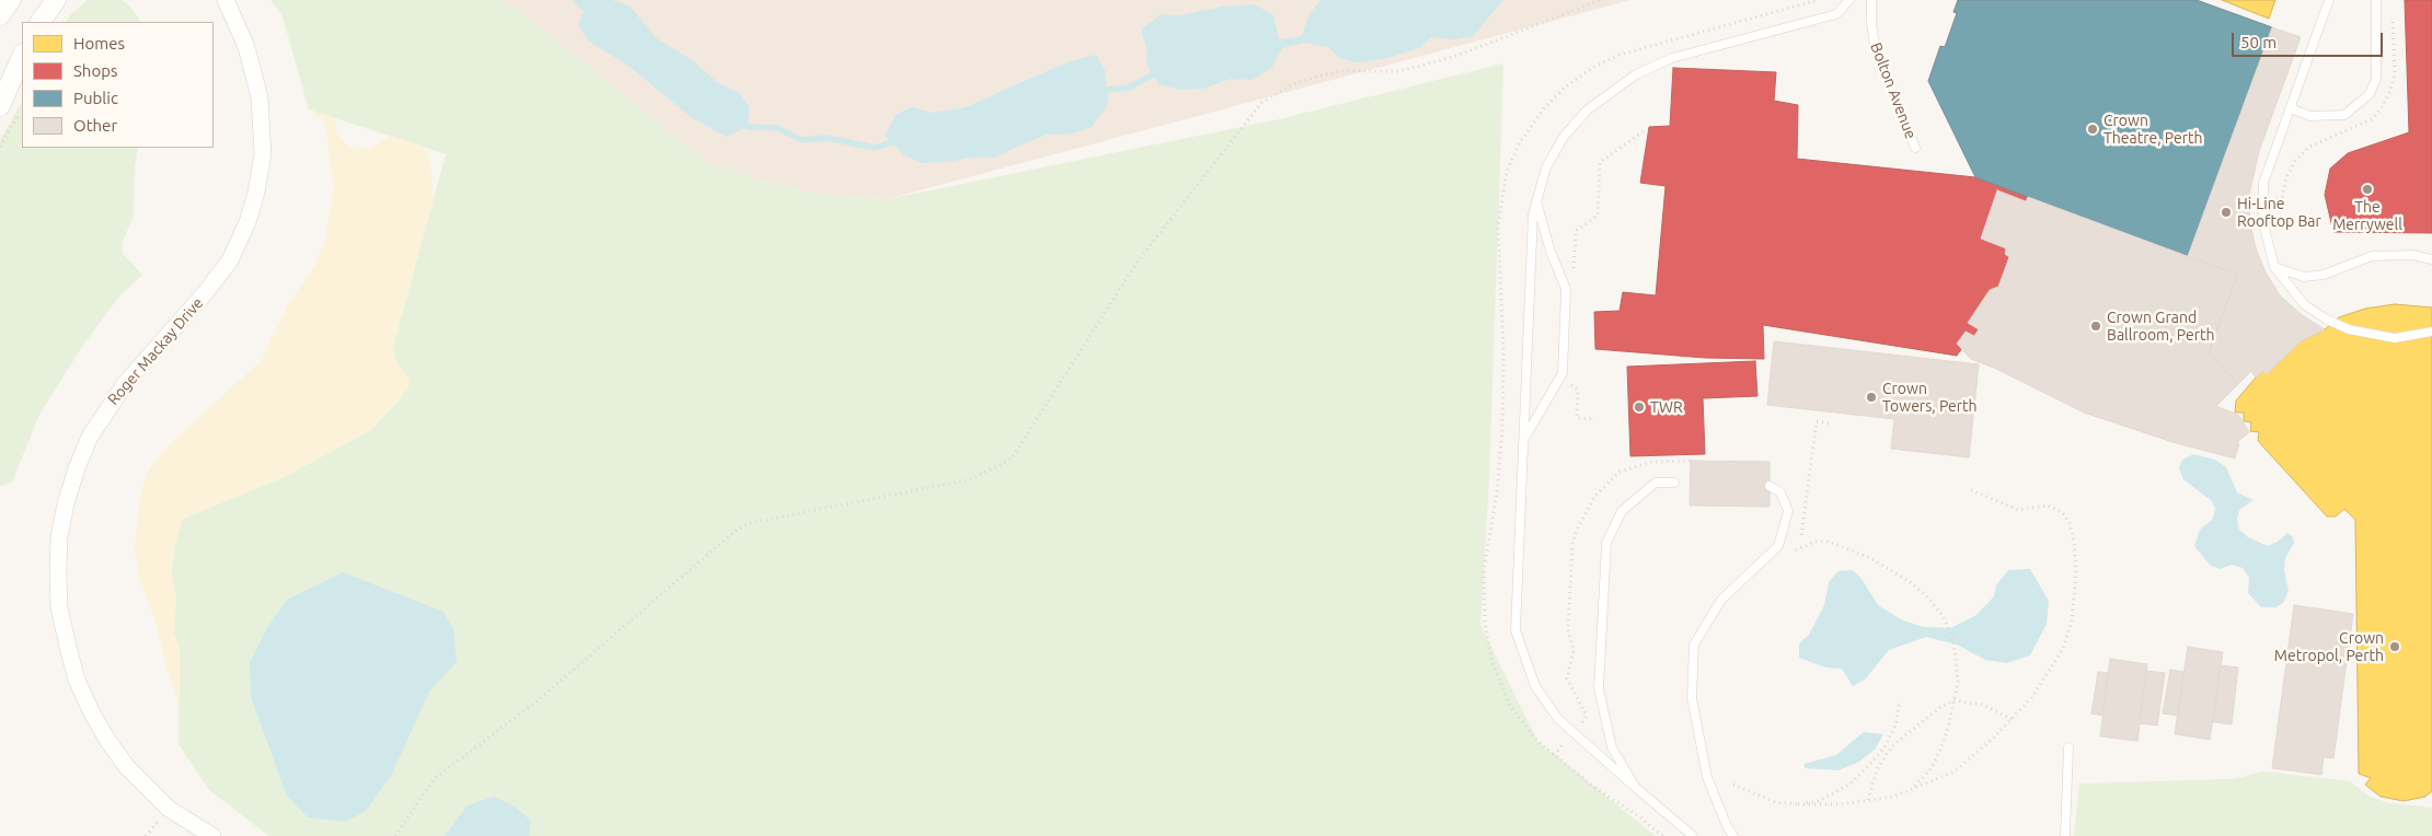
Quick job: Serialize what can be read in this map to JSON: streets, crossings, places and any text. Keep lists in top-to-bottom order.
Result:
{
  "streets": {
    "street": ["Roger Mackay Drive"],
    "lane": ["Bolton Avenue"]
  },
  "places": [
    "Crown Theatre, Perth",
    "The Merrywell",
    "Hi-Line Rooftop Bar",
    "Crown Grand Ballroom, Perth",
    "Crown Towers, Perth",
    "TWR",
    "Crown Metropol, Perth"
  ],
  "legend": [
    "Homes",
    "Shops",
    "Public",
    "Other"
  ],
  "scale_bar": "50 m"
}
